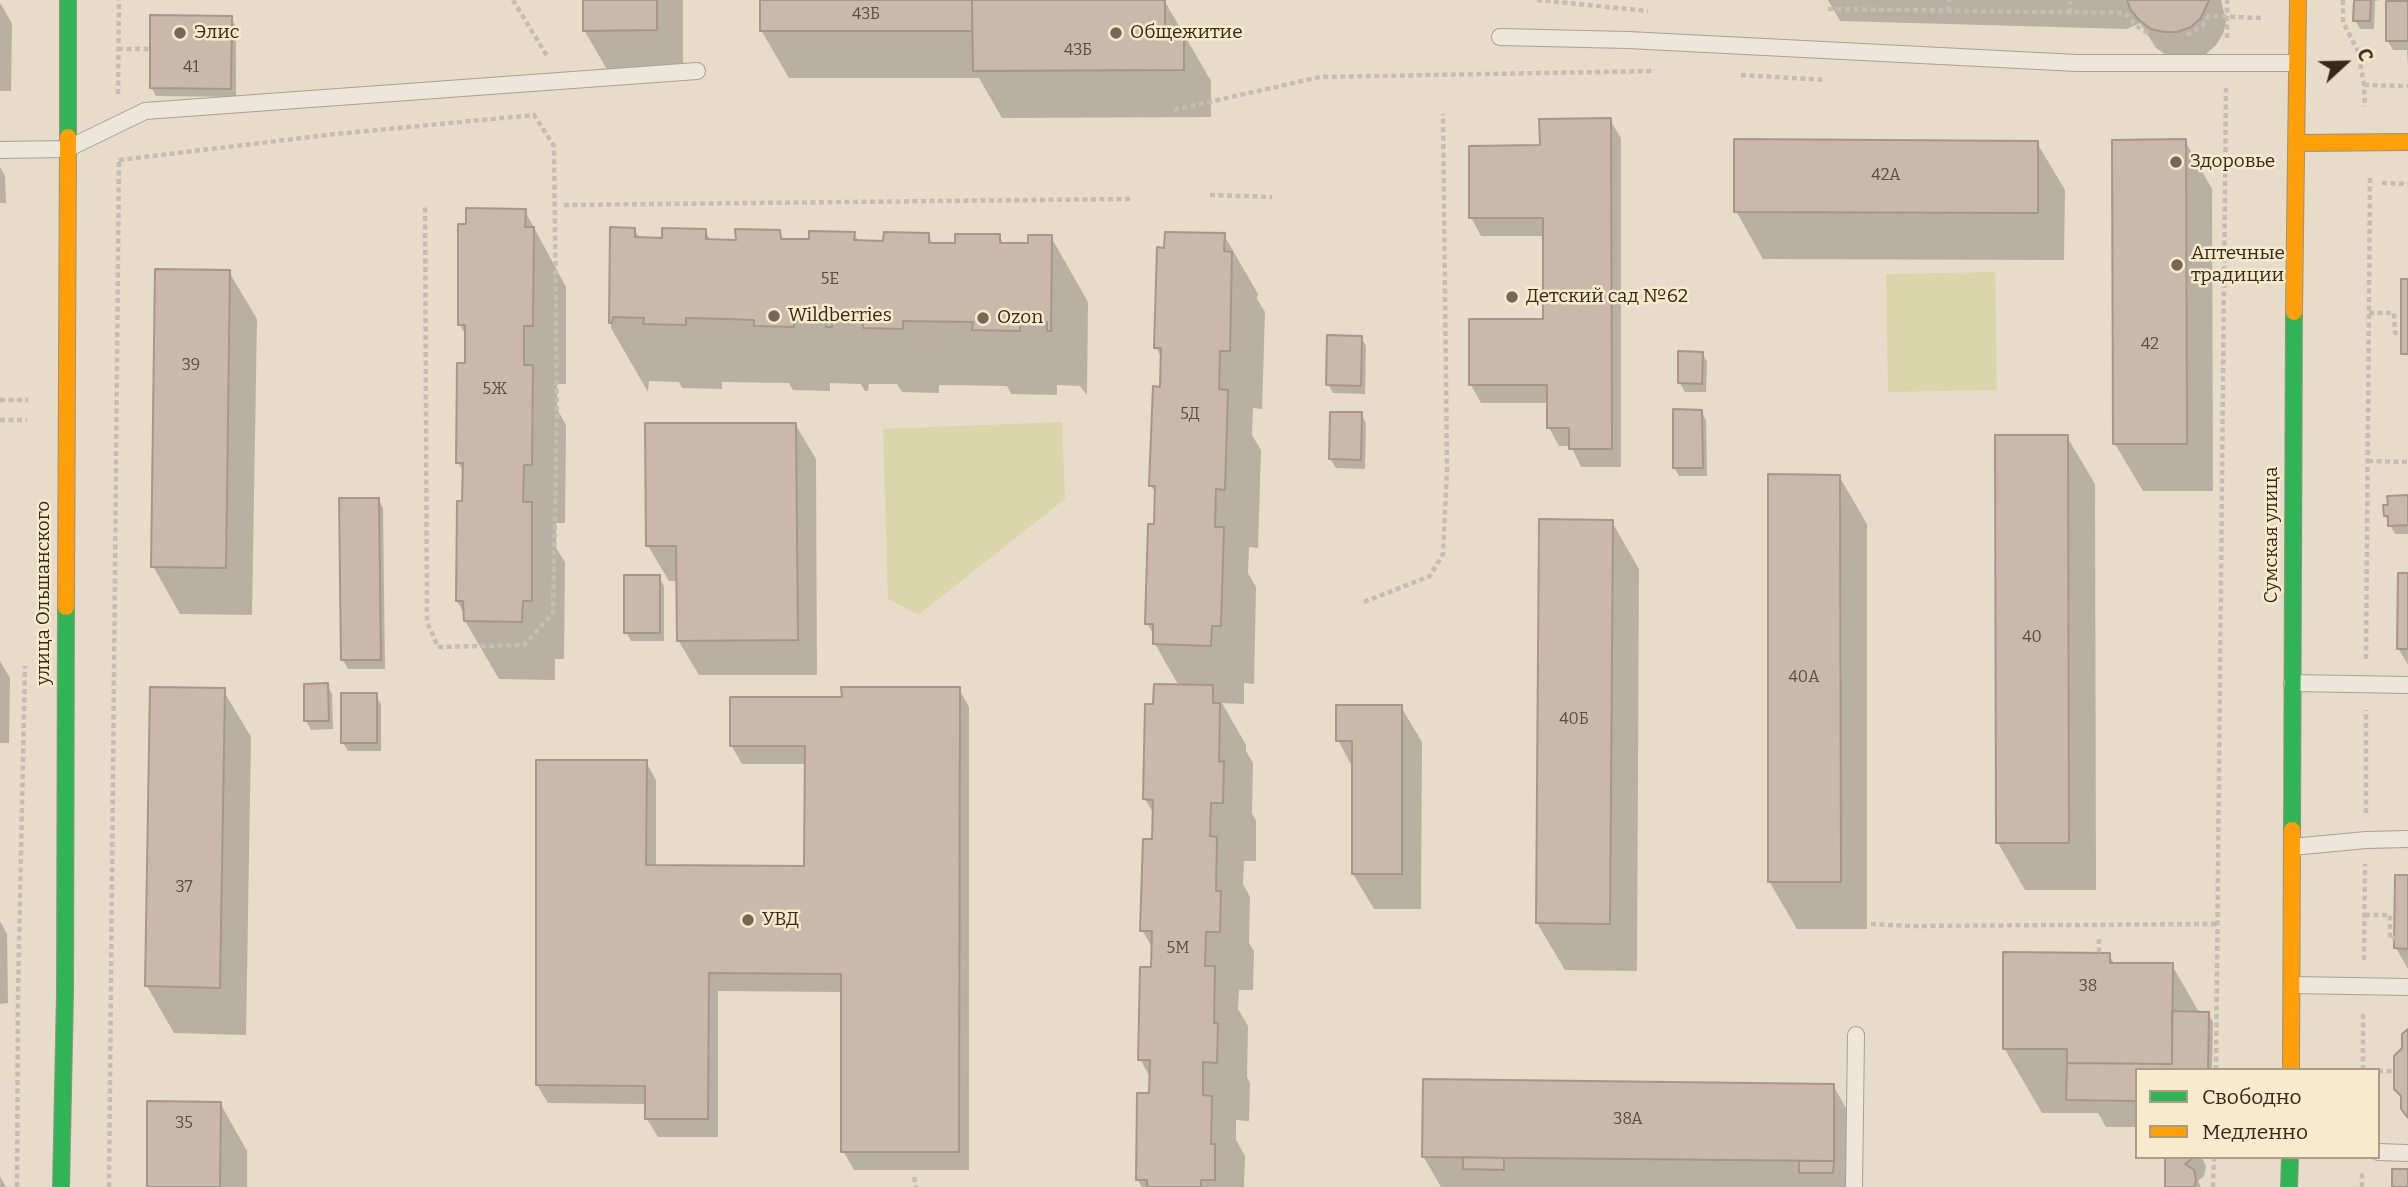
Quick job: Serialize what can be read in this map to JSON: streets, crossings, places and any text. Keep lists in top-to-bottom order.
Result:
{
  "streets": {
    "street": ["Сумская улица", "улица Ольшанского"]
  },
  "places": [
    "Элис",
    "Общежитие",
    "Здоровье",
    "Аптечные традиции",
    "Детский сад №62",
    "Wildberries",
    "Ozon",
    "УВД"
  ],
  "house_numbers": [
    "43Б",
    "43Б",
    "41",
    "42А",
    "5Е",
    "42",
    "39",
    "5Ж",
    "5Д",
    "40",
    "40А",
    "40Б",
    "37",
    "5М",
    "38",
    "38А",
    "35"
  ],
  "legend": ["Свободно", "Медленно"],
  "north": "right"
}
